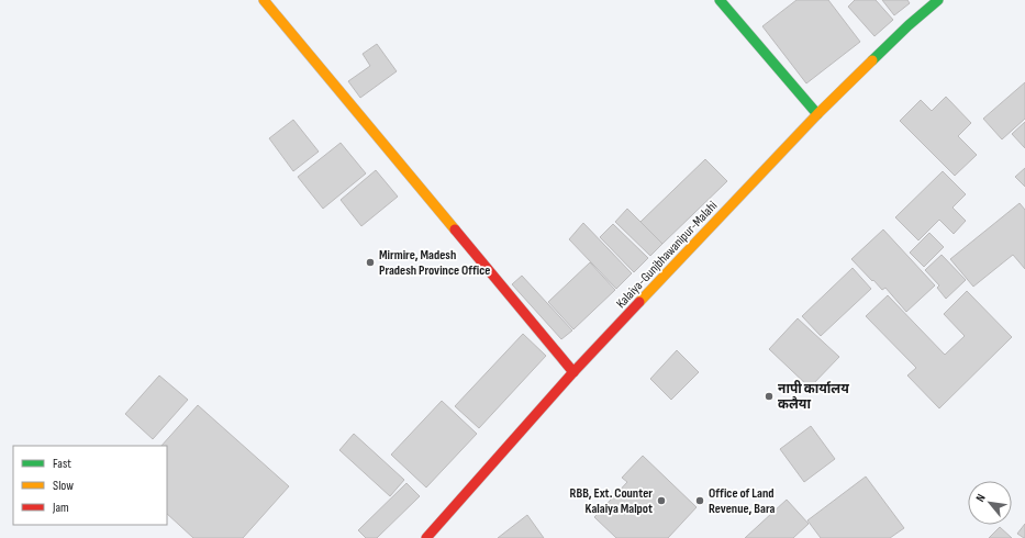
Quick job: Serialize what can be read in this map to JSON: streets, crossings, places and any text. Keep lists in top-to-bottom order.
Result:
{
  "streets": {
    "street": ["Kalaiya-Gunjbhawanipur-Malahi"]
  },
  "places": [
    "Mirmire, Madesh Pradesh Province Office",
    "नापी कार्यालय कलैया",
    "RBB, Ext. Counter Kalaiya Malpot",
    "Office of Land Revenue, Bara"
  ],
  "legend": ["Fast", "Slow", "Jam"],
  "north": "top left"
}
